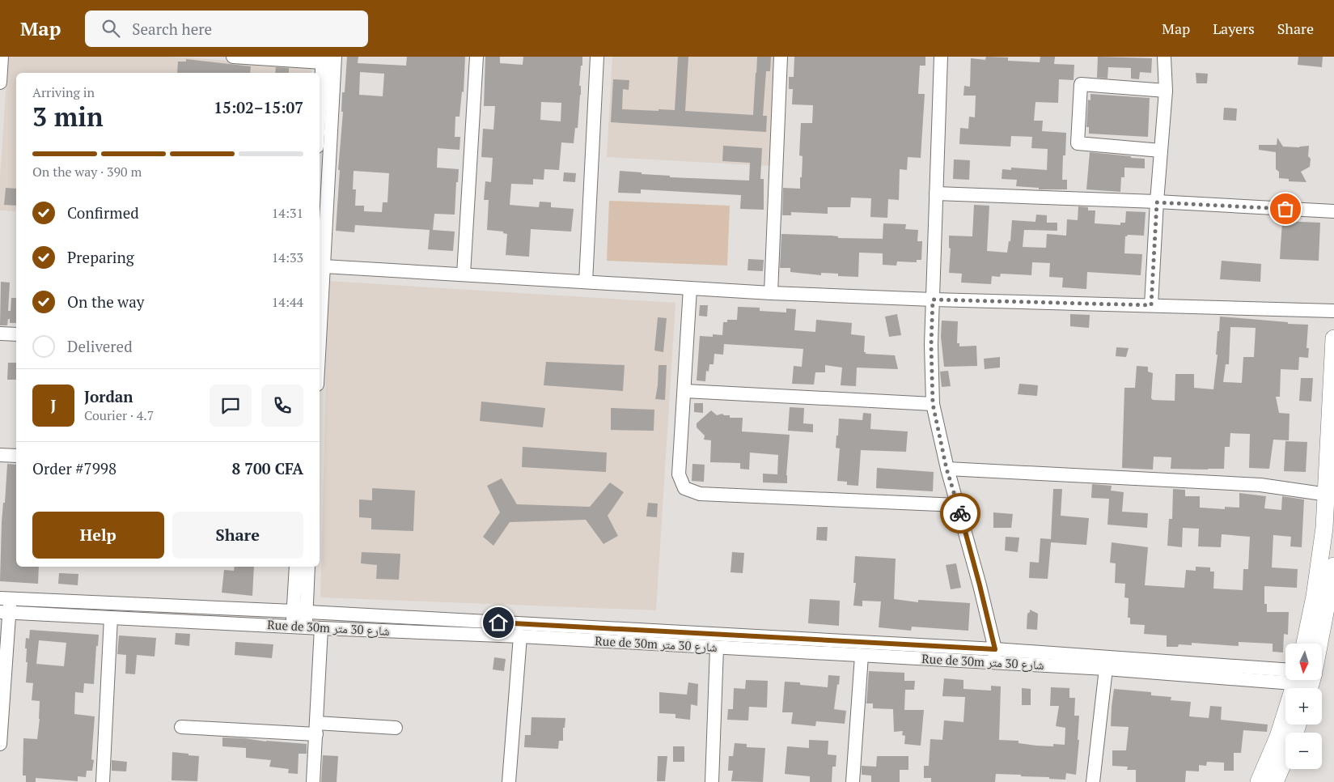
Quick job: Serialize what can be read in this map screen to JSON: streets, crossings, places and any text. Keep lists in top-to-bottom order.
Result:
{
  "streets": {
    "street": ["Rue de 30m شارع 30 متر"]
  },
  "north": "bottom",
  "page": {
    "header": "Map",
    "search": "Search here",
    "nav": ["Map", "Layers", "Share"],
    "heading": ["3 min", "Arriving in", "15:02–15:07"],
    "panel": [
      "Jordan",
      "Courier · 4.7",
      "Order #7998",
      "8 700 CFA"
    ],
    "bar": "On the way · 390 m",
    "list": [
      ["Confirmed", "14:31"],
      ["Preparing", "14:33"],
      ["On the way", "14:44"],
      "Delivered"
    ],
    "round": "J",
    "buttons": ["Help", "Share"],
    "map_buttons": ["+", "−"]
  }
}
